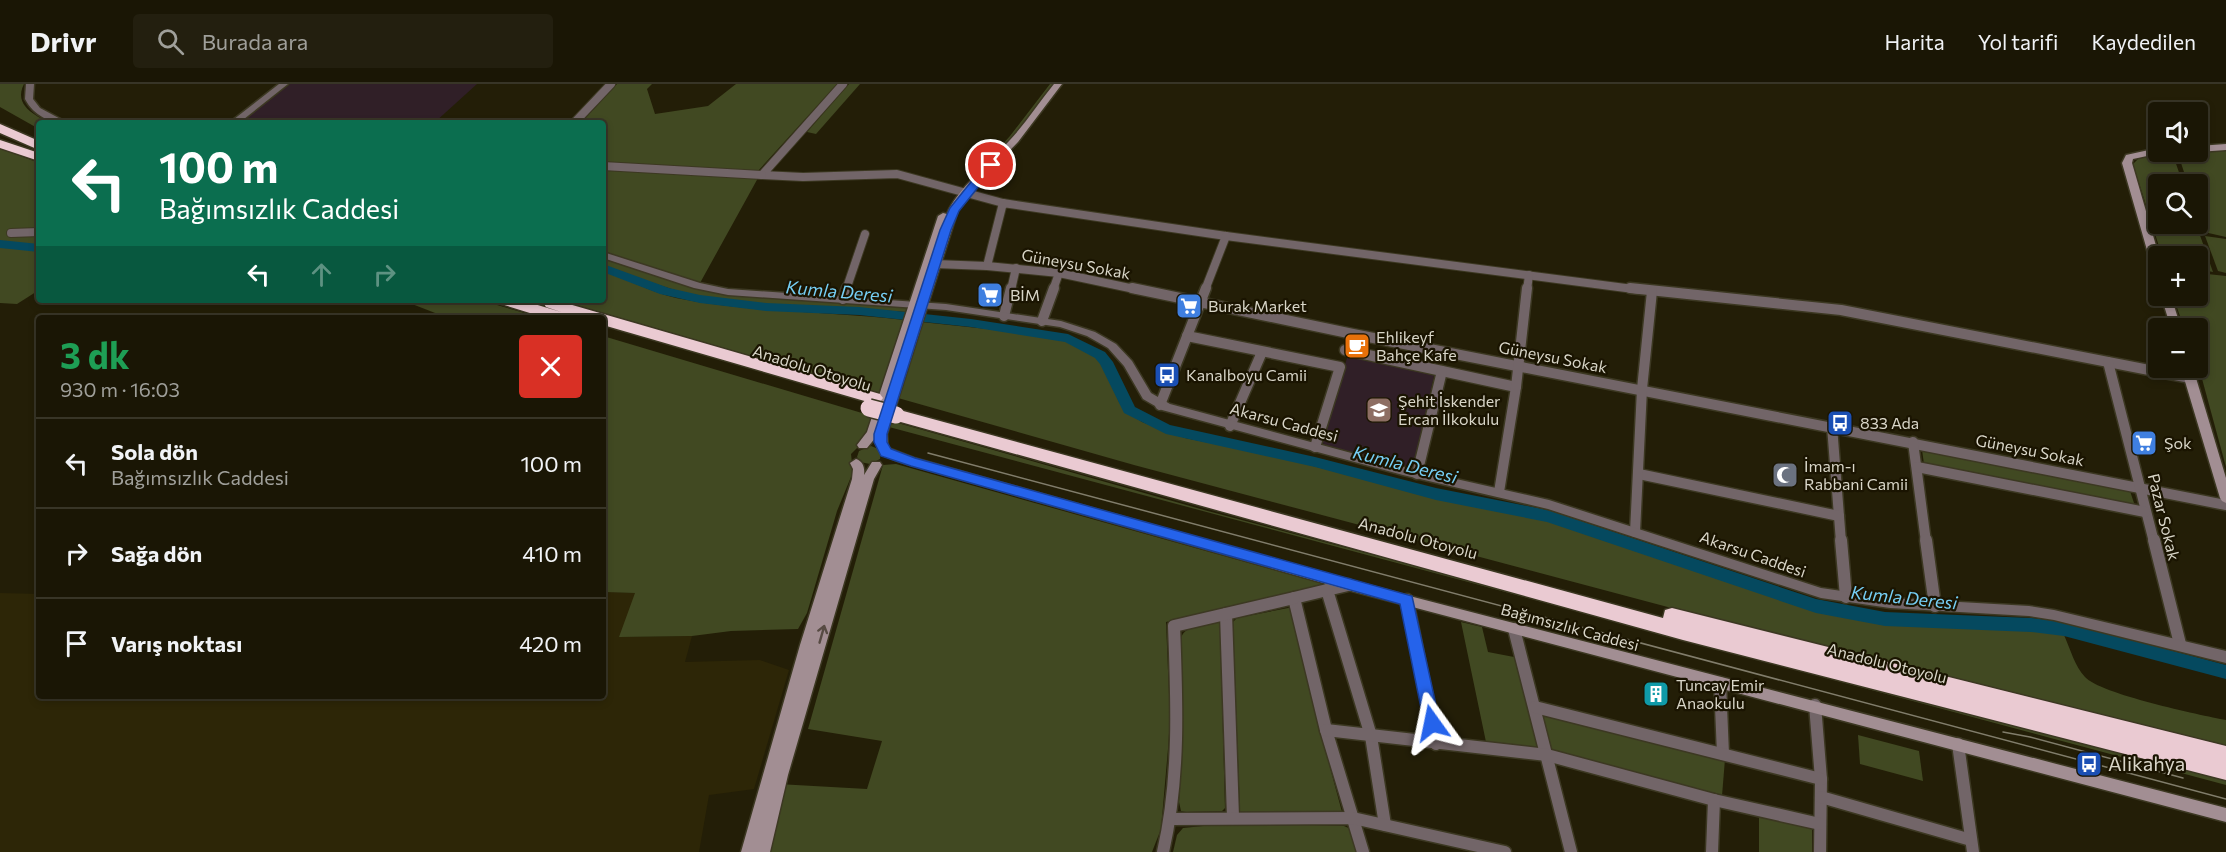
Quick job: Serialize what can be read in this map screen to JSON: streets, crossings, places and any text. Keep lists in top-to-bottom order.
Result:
{
  "streets": {
    "highway": ["Anadolu Otoyolu"],
    "main road": ["Bağımsızlık Caddesi"],
    "street": ["Güneysu Sokak", "Akarsu Caddesi", "Pazar Sokak"]
  },
  "crossings": [
    ["Güneysu Sokak", "Pazar Sokak"],
    ["Akarsu Caddesi", "Pazar Sokak"]
  ],
  "water": ["Kumla Deresi"],
  "places": {
    "supermarket": ["BİM", "Burak Market", "Şok"],
    "cafe": ["Ehlikeyf Bahçe Kafe"],
    "bus stop": ["Kanalboyu Camii", "833 Ada", "Alikahya"],
    "school or university": ["Şehit İskender Ercan İlkokulu"],
    "mosque": ["İmam-ı Rabbani Camii"],
    "building": ["Tuncay Emir Anaokulu"]
  },
  "page": {
    "header": "Drivr",
    "search": "Burada ara",
    "nav": ["Harita", "Yol tarifi", "Kaydedilen"],
    "map_buttons": ["+", "−"],
    "turn": ["100 m", "Bağımsızlık Caddesi"],
    "heading": ["3 dk", "930 m · 16:03"],
    "list": [
      {
        "name": "Sola dön",
        "note": "Bağımsızlık Caddesi",
        "value": "100 m"
      },
      {
        "name": "Sağa dön",
        "value": "410 m"
      },
      {
        "name": "Varış noktası",
        "value": "420 m"
      }
    ]
  }
}
